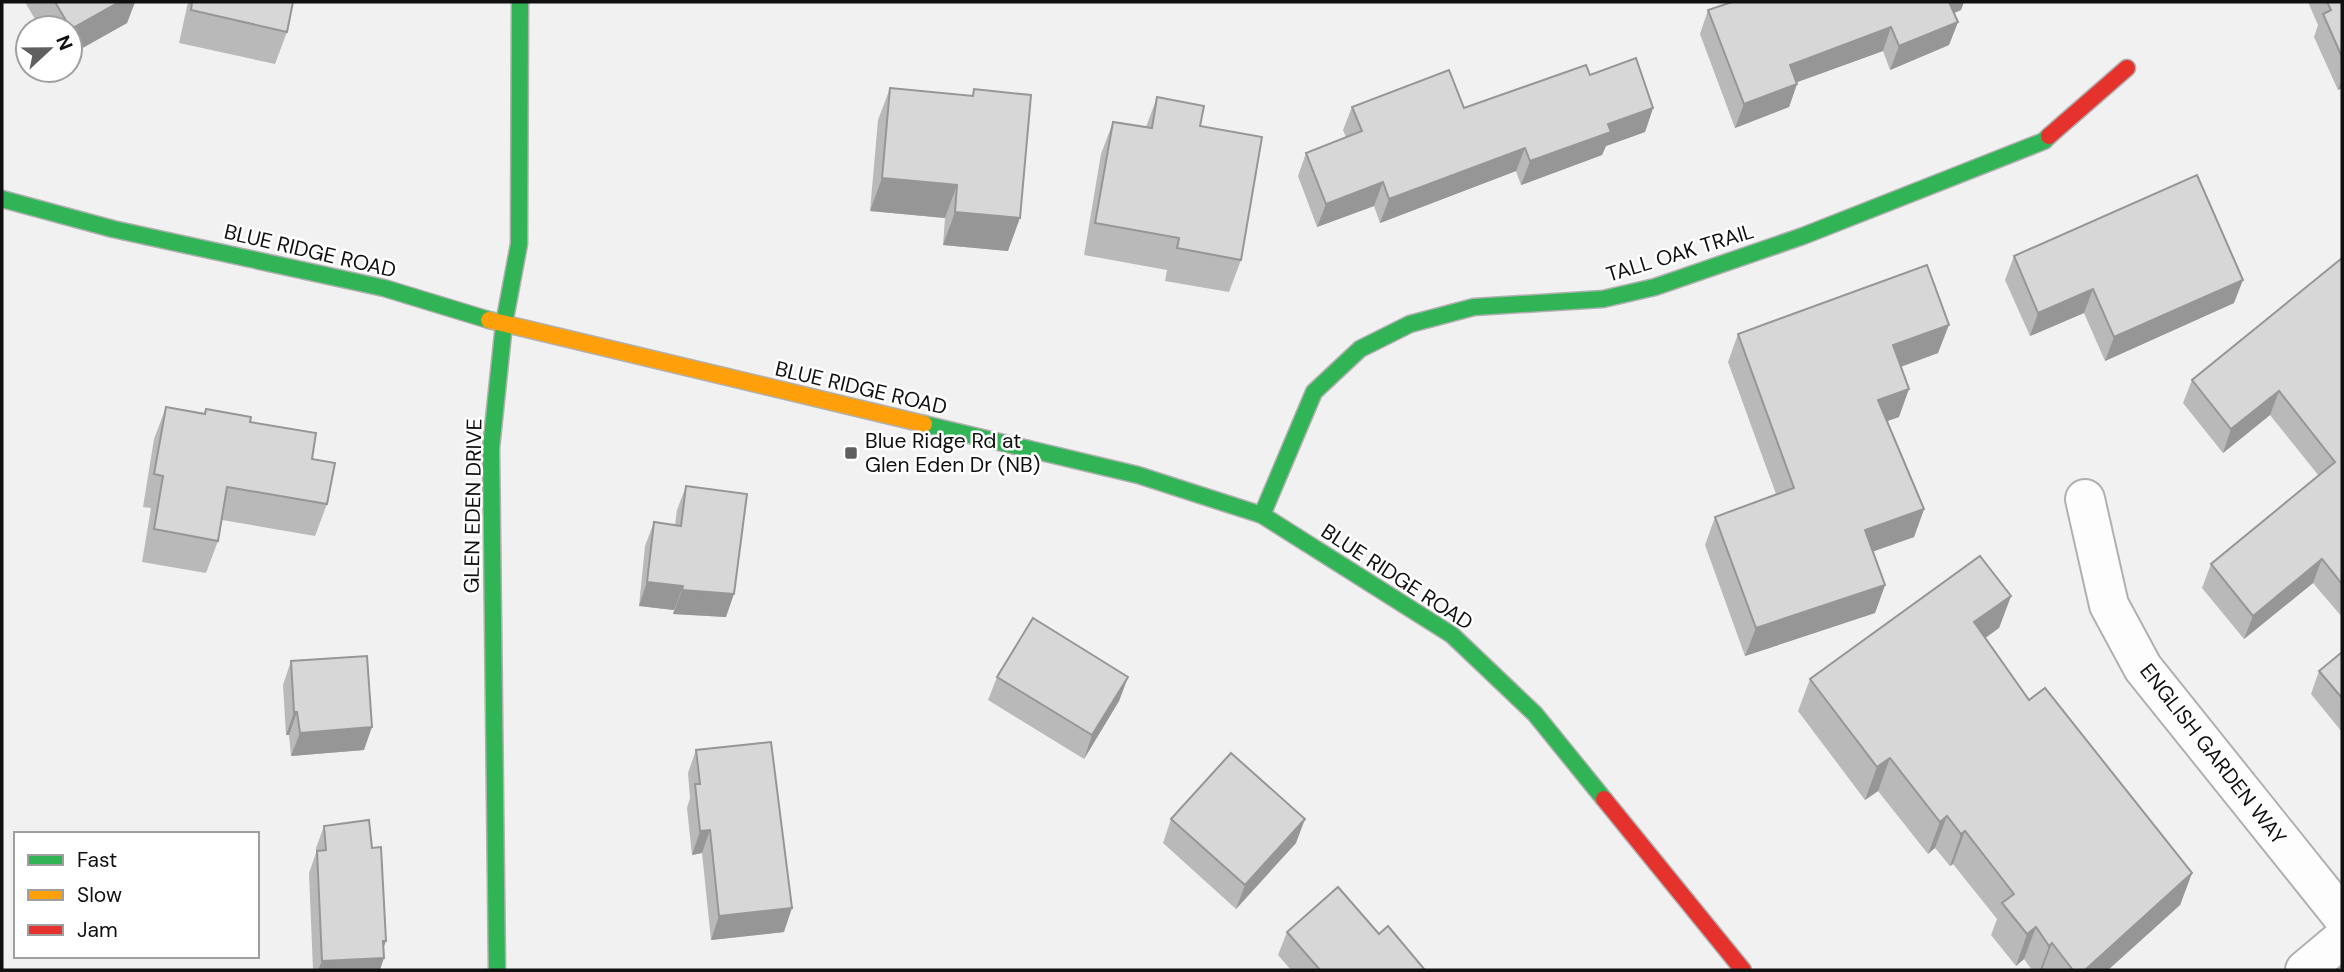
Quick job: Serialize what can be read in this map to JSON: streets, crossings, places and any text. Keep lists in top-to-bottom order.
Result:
{
  "streets": {
    "main road": ["BLUE RIDGE ROAD", "TALL OAK TRAIL", "GLEN EDEN DRIVE"],
    "street": ["ENGLISH GARDEN WAY"]
  },
  "crossings": [
    ["BLUE RIDGE ROAD", "TALL OAK TRAIL"],
    ["BLUE RIDGE ROAD", "GLEN EDEN DRIVE"]
  ],
  "places": {
    "transit": ["Blue Ridge Rd at Glen Eden Dr (NB)"]
  },
  "legend": ["Fast", "Slow", "Jam"],
  "north": "right"
}
